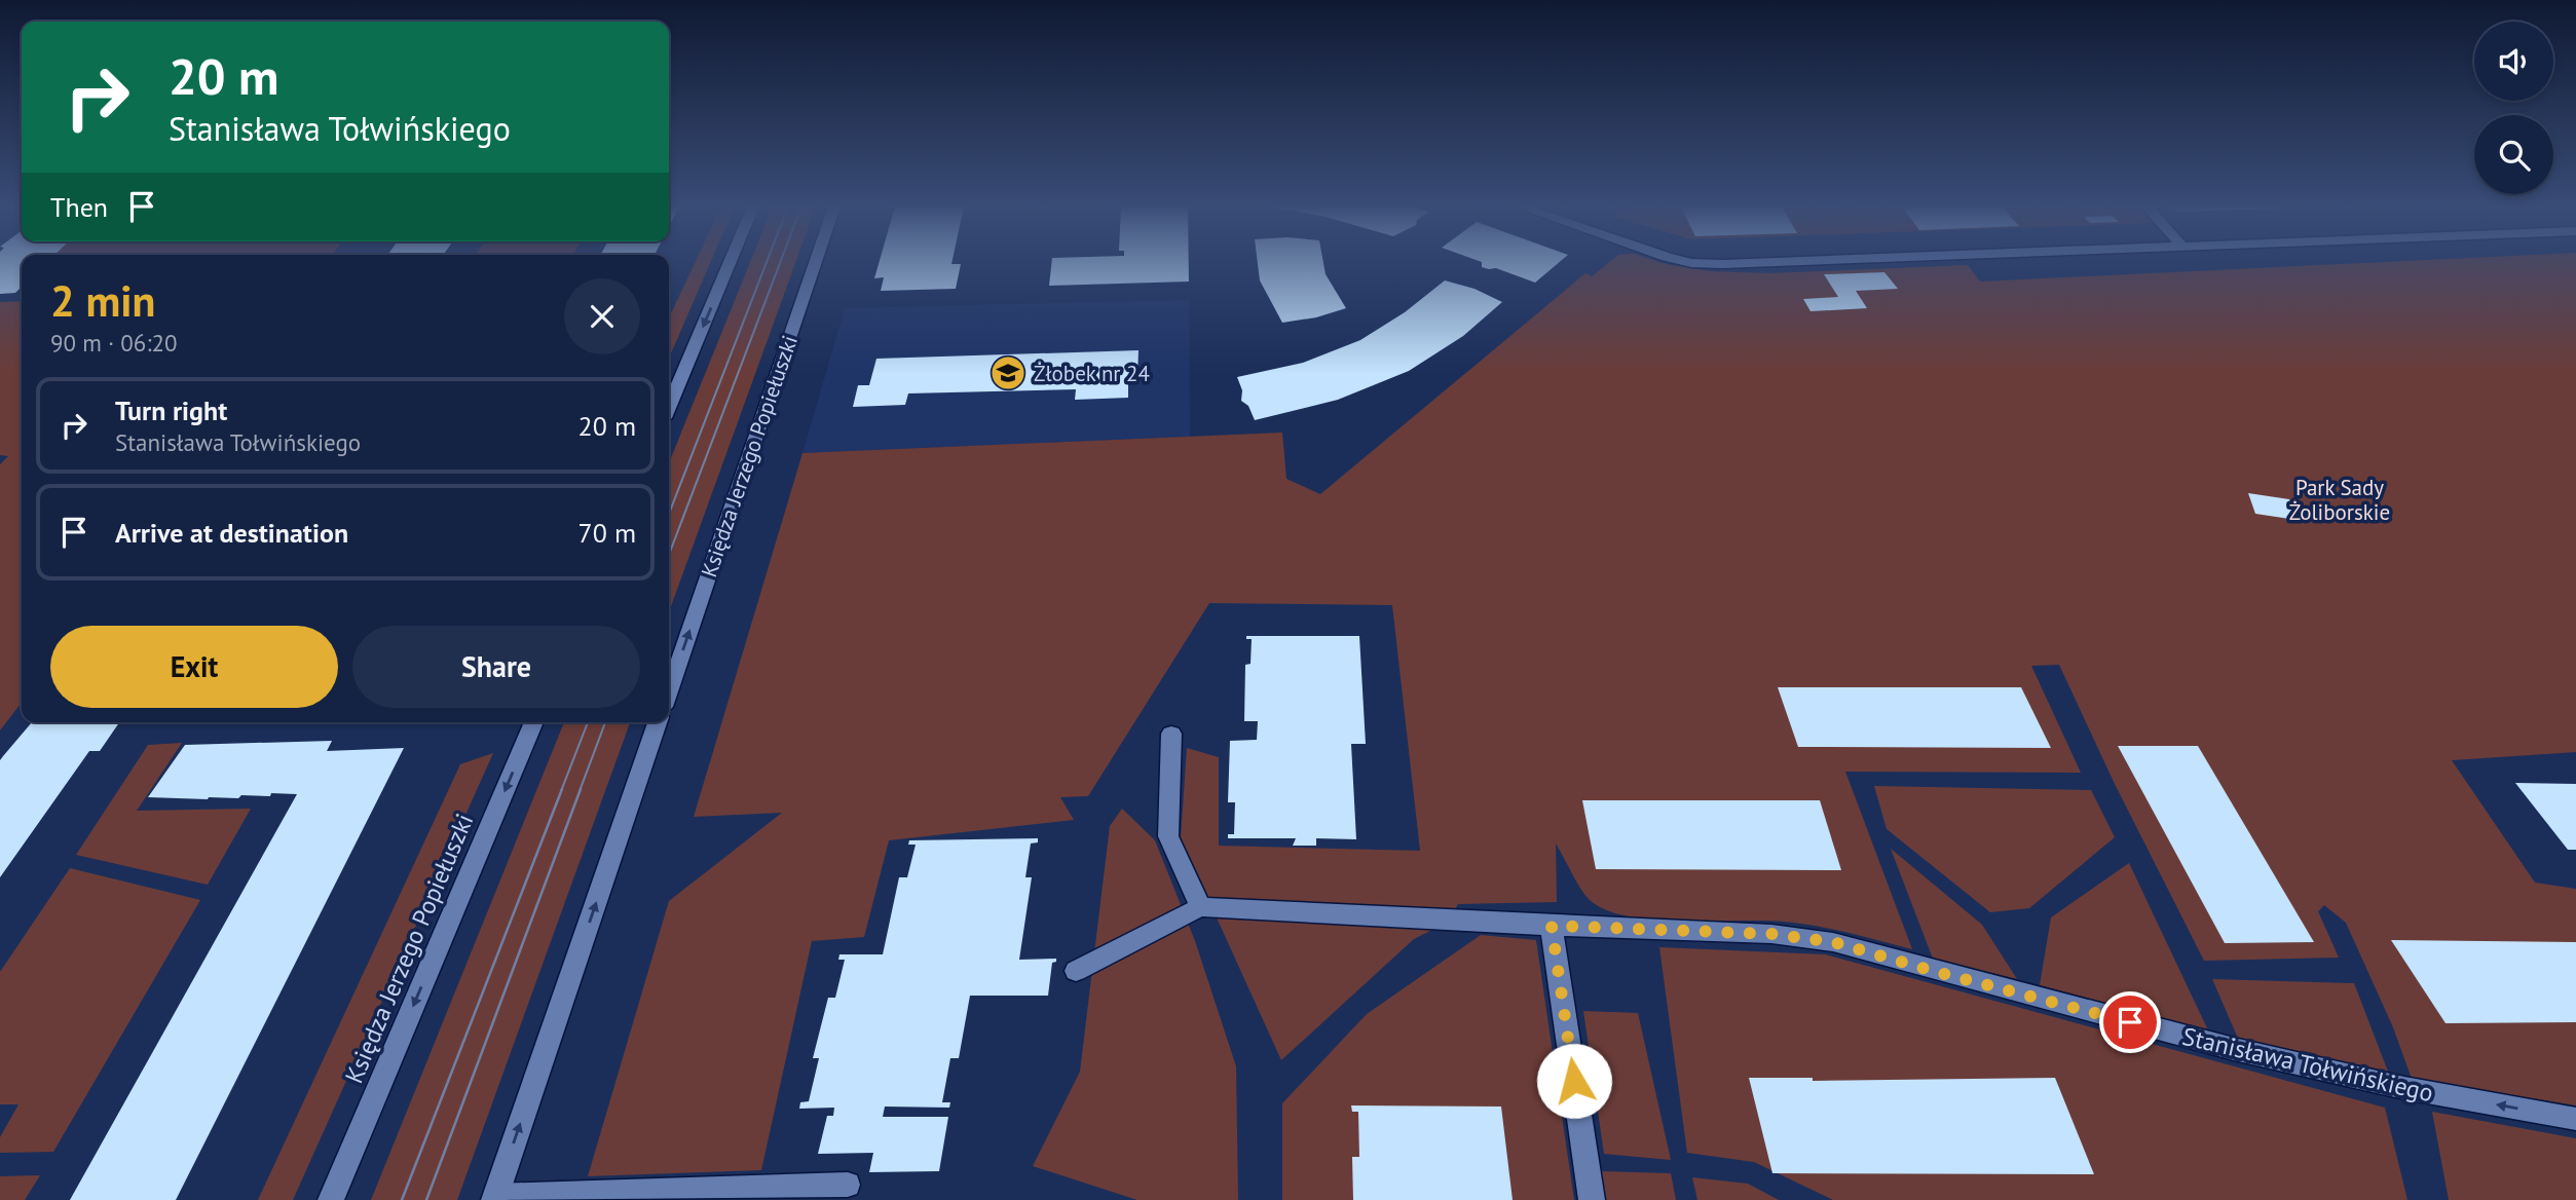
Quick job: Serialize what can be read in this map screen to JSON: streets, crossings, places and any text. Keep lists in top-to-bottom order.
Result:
{
  "streets": {
    "street": ["Księdza Jerzego Popiełuszki", "Stanisława Tołwińskiego"]
  },
  "one_way": ["Stanisława Tołwińskiego"],
  "parks": ["Park Sady Żoliborskie"],
  "places": {
    "school or university": ["Żłobek nr 24"]
  },
  "page": {
    "turn": ["20 m", "Stanisława Tołwińskiego"],
    "then": "Then",
    "heading": ["2 min", "90 m · 06:20"],
    "list": [
      {
        "name": "Turn right",
        "note": "Stanisława Tołwińskiego",
        "value": "20 m"
      },
      {
        "name": "Arrive at destination",
        "value": "70 m"
      }
    ],
    "buttons": ["Exit", "Share"]
  }
}
